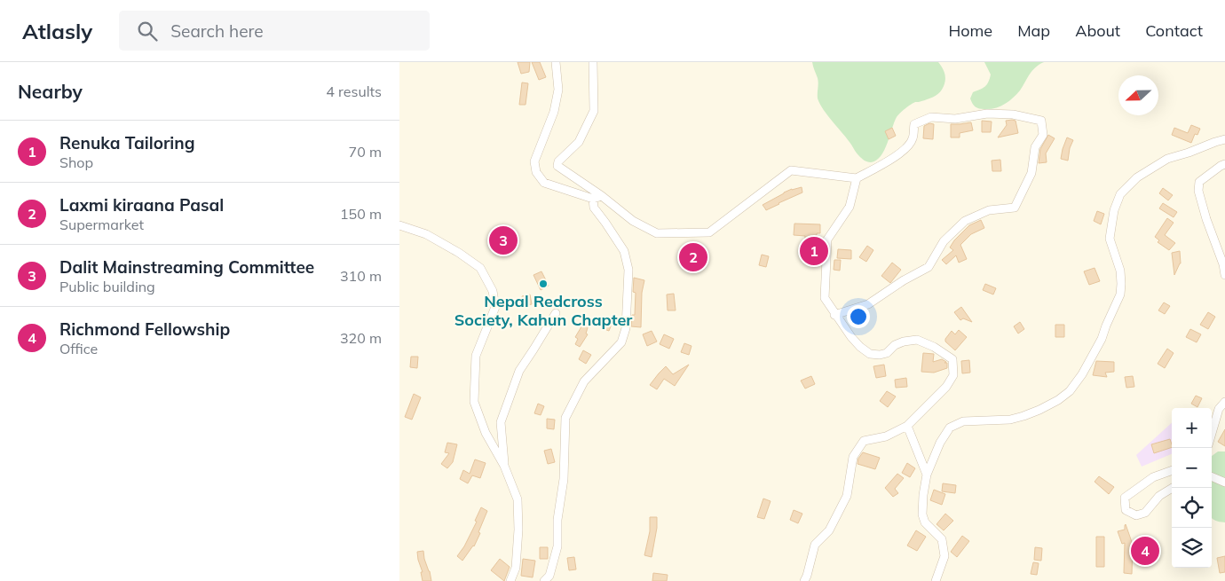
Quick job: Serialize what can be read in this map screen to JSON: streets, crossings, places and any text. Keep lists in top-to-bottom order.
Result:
{
  "places": ["Nepal Redcross Society, Kahun Chapter"],
  "north": "left",
  "page": {
    "header": "Atlasly",
    "search": "Search here",
    "nav": [
      "Home",
      "Map",
      "About",
      "Contact"
    ],
    "heading": ["Nearby", "4 results"],
    "list": [
      {
        "mark": "1",
        "name": "Renuka Tailoring",
        "note": "Shop",
        "value": "70 m"
      },
      {
        "mark": "2",
        "name": "Laxmi kiraana Pasal",
        "note": "Supermarket",
        "value": "150 m"
      },
      {
        "mark": "3",
        "name": "Dalit Mainstreaming Committee",
        "note": "Public building",
        "value": "310 m"
      },
      {
        "mark": "4",
        "name": "Richmond Fellowship",
        "note": "Office",
        "value": "320 m"
      }
    ],
    "pins": [
      "3",
      "1",
      "2",
      "4"
    ],
    "map_buttons": ["+", "−"]
  }
}
